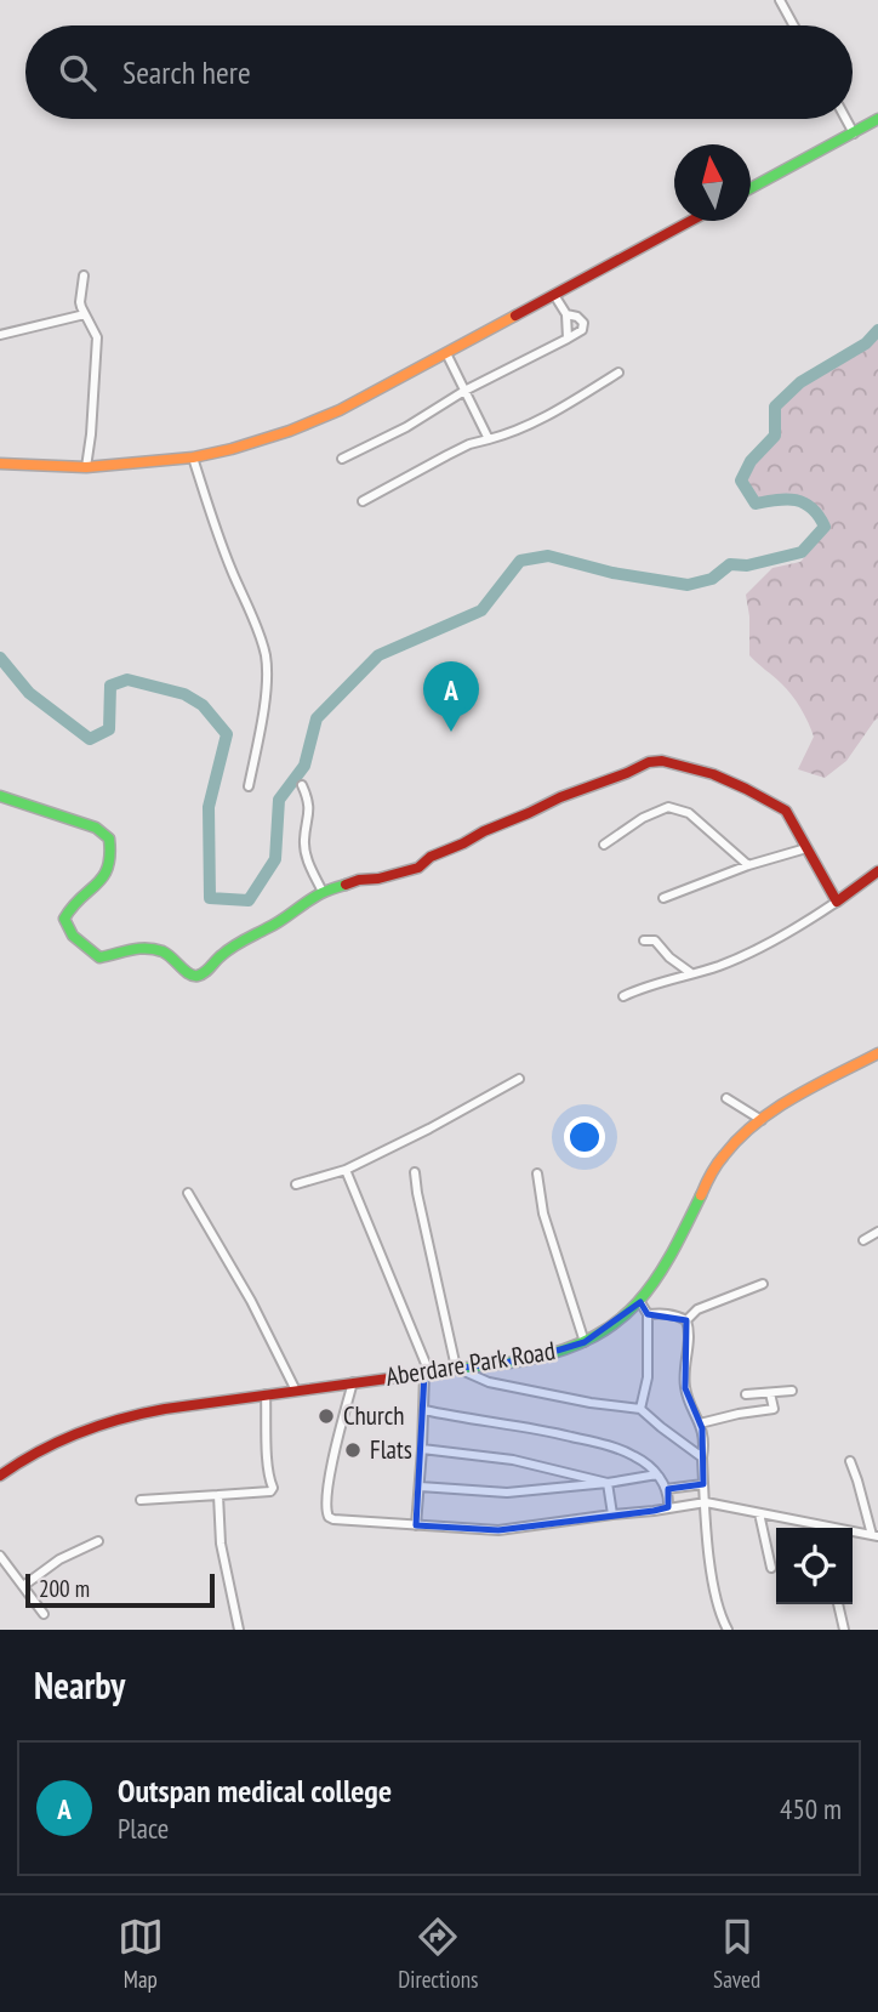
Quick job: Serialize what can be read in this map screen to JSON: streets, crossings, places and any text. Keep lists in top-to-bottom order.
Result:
{
  "streets": {
    "street": ["Aberdare Park Road"]
  },
  "places": ["Church", "Flats"],
  "scale_bar": "200 m",
  "north": "top",
  "page": {
    "search": "Search here",
    "pins": "A",
    "scale": "200 m",
    "heading": "Nearby",
    "list": [
      {
        "mark": "A",
        "name": "Outspan medical college",
        "note": "Place",
        "value": "450 m"
      }
    ],
    "nav": ["Map", "Directions", "Saved"]
  }
}
